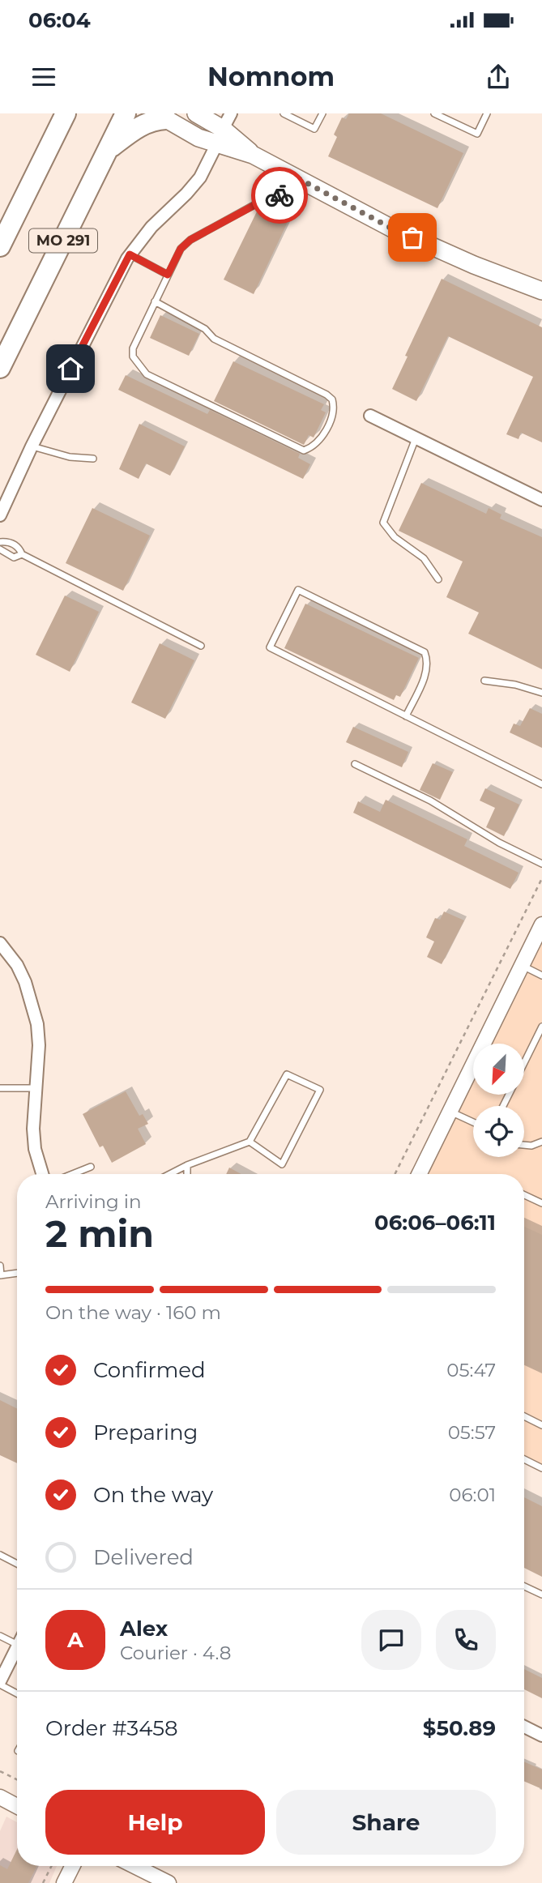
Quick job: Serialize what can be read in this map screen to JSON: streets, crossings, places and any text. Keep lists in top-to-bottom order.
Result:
{
  "streets": {
    "highway": ["MO 291"]
  },
  "north": "bottom left",
  "page": {
    "status": "06:04",
    "header": "Nomnom",
    "heading": ["2 min", "Arriving in", "06:06–06:11"],
    "panel": [
      "Alex",
      "Courier · 4.8",
      "Order #3458",
      "$50.89"
    ],
    "bar": "On the way · 160 m",
    "list": [
      ["Confirmed", "05:47"],
      ["Preparing", "05:57"],
      ["On the way", "06:01"],
      "Delivered"
    ],
    "round": "A",
    "buttons": ["Help", "Share"]
  }
}
